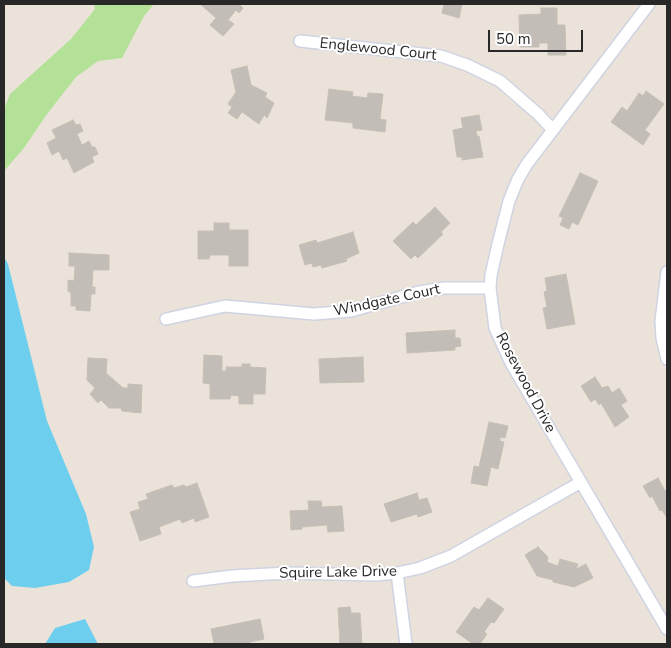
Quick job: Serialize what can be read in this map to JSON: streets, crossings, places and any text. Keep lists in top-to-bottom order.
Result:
{
  "streets": {
    "street": [
      "Englewood Court",
      "Windgate Court",
      "Rosewood Drive",
      "Squire Lake Drive"
    ]
  },
  "crossings": [
    ["Englewood Court", "Rosewood Drive"],
    ["Windgate Court", "Rosewood Drive"],
    ["Rosewood Drive", "Squire Lake Drive"]
  ],
  "scale_bar": "50 m"
}
